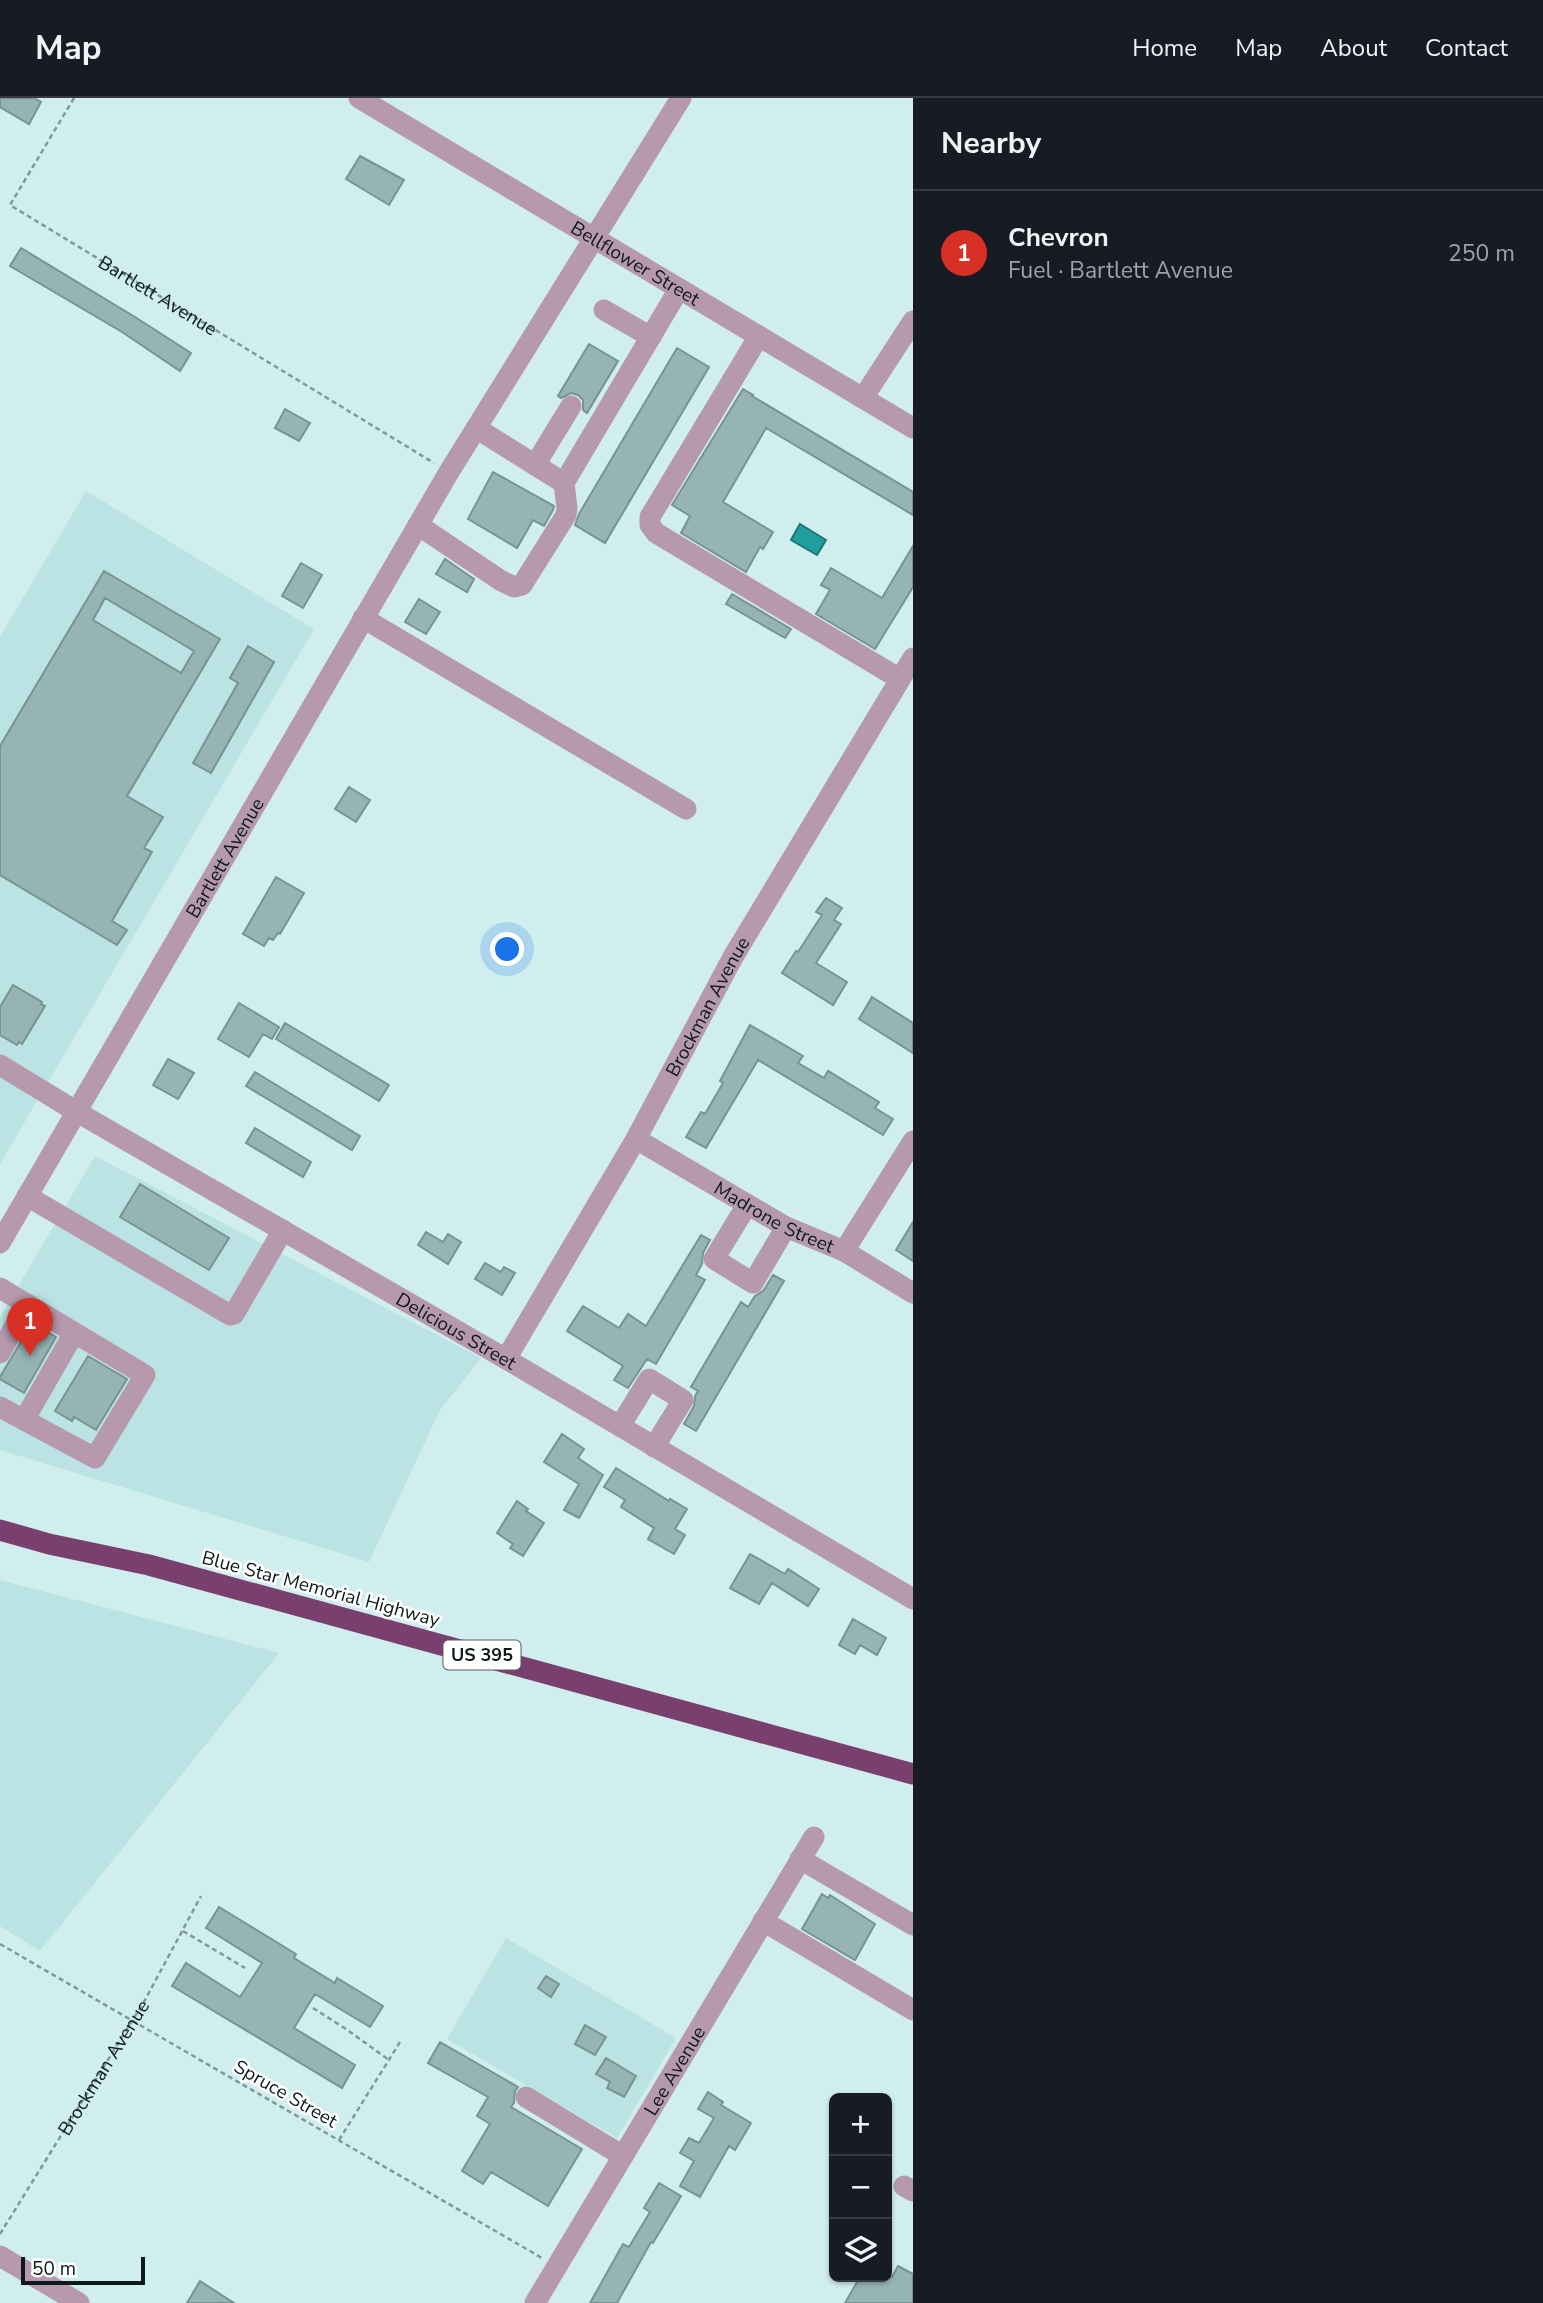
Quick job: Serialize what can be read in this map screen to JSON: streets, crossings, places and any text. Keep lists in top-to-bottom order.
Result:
{
  "streets": {
    "highway": ["Blue Star Memorial Highway", "US 395"],
    "street": [
      "Bellflower Street",
      "Bartlett Avenue",
      "Brockman Avenue",
      "Madrone Street",
      "Delicious Street",
      "Lee Avenue"
    ],
    "path": ["Spruce Street"]
  },
  "crossings": [
    ["Bellflower Street", "Bartlett Avenue"],
    ["Bartlett Avenue", "Delicious Street"],
    ["Brockman Avenue", "Madrone Street"],
    ["Brockman Avenue", "Delicious Street"],
    ["Brockman Avenue", "Spruce Street"],
    ["Lee Avenue", "Spruce Street"]
  ],
  "scale_bar": "50 m",
  "page": {
    "header": "Map",
    "nav": [
      "Home",
      "Map",
      "About",
      "Contact"
    ],
    "heading": "Nearby",
    "list": [
      {
        "mark": "1",
        "name": "Chevron",
        "note": "Fuel · Bartlett Avenue",
        "value": "250 m"
      }
    ],
    "pins": "1",
    "map_buttons": ["+", "−"],
    "scale": "50 m"
  }
}
